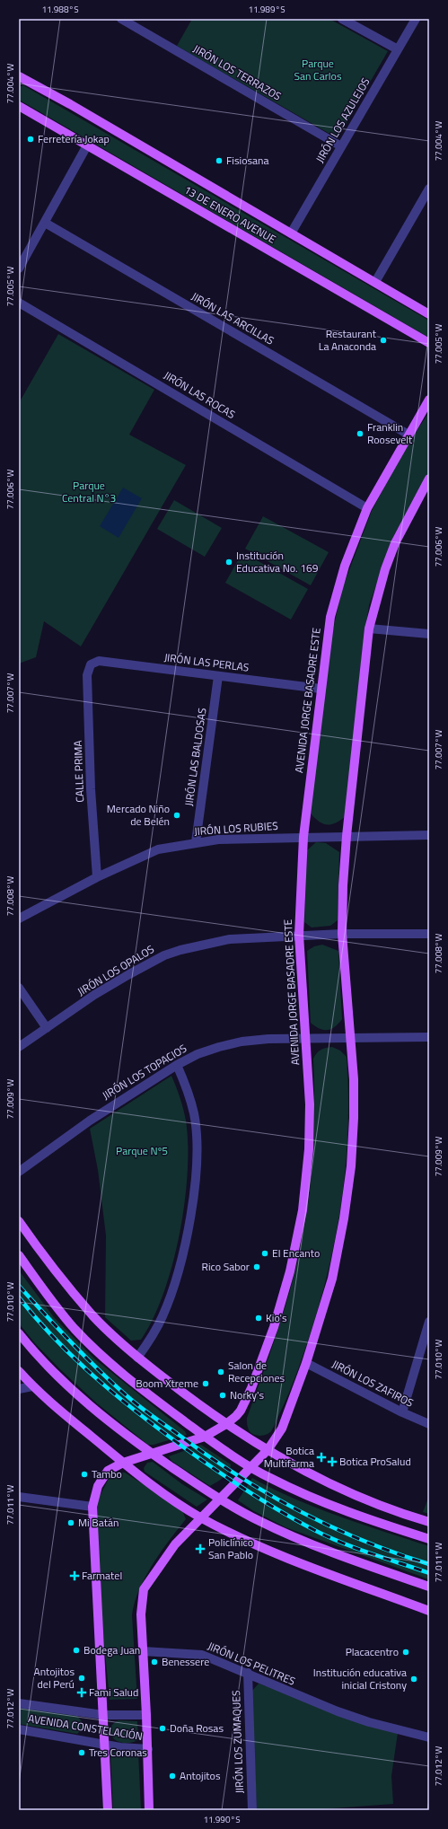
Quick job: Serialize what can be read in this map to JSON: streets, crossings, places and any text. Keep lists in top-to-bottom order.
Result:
{
  "streets": {
    "main road": ["13 DE ENERO AVENUE", "AVENIDA JORGE BASADRE ESTE"],
    "street": [
      "JIRÓN LOS TERRAZOS",
      "JIRÓN LOS AZULEJOS",
      "JIRÓN LAS ARCILLAS",
      "JIRÓN LAS ROCAS",
      "JIRÓN LAS PERLAS",
      "JIRÓN LAS BALDOSAS",
      "CALLE PRIMA",
      "JIRÓN LOS RUBIES",
      "JIRÓN LOS OPALOS",
      "JIRÓN LOS TOPACIOS",
      "JIRÓN LOS ZAFIROS",
      "JIRÓN LOS PELITRES",
      "AVENIDA CONSTELACIÓN",
      "JIRÓN LOS ZUMAQUES"
    ]
  },
  "crossings": [
    ["JIRÓN LOS TERRAZOS", "JIRÓN LOS AZULEJOS"],
    ["JIRÓN LOS AZULEJOS", "13 DE ENERO AVENUE"],
    ["JIRÓN LAS ARCILLAS", "AVENIDA JORGE BASADRE ESTE"],
    ["JIRÓN LAS ROCAS", "AVENIDA JORGE BASADRE ESTE"],
    ["JIRÓN LAS PERLAS", "AVENIDA JORGE BASADRE ESTE"],
    ["JIRÓN LAS PERLAS", "JIRÓN LAS BALDOSAS"],
    ["JIRÓN LAS PERLAS", "CALLE PRIMA"],
    ["AVENIDA JORGE BASADRE ESTE", "JIRÓN LOS RUBIES"],
    ["AVENIDA JORGE BASADRE ESTE", "JIRÓN LOS OPALOS"],
    ["AVENIDA JORGE BASADRE ESTE", "JIRÓN LOS TOPACIOS"],
    ["AVENIDA JORGE BASADRE ESTE", "AVENIDA CONSTELACIÓN"],
    ["JIRÓN LAS BALDOSAS", "JIRÓN LOS RUBIES"],
    ["CALLE PRIMA", "JIRÓN LOS RUBIES"],
    ["JIRÓN LOS PELITRES", "JIRÓN LOS ZUMAQUES"]
  ],
  "parks": ["Parque San Carlos", "Parque Central N°3", "Parque Nº5"],
  "places": {
    "other": [
      "Ferretería Jokap",
      "Fisiosana",
      "Restaurant La Anaconda",
      "Franklin Roosevelt",
      "Institución Educativa No. 169",
      "Mercado Niño de Belén",
      "El Encanto",
      "Rico Sabor",
      "Kio's",
      "Salon de Recepciones",
      "Boom Xtreme",
      "Norky's",
      "Tambo",
      "Mi Batán",
      "Bodega Juan",
      "Placacentro",
      "Benessere",
      "Antojitos del Perú",
      "Institución educativa inicial Cristony",
      "Doña Rosas",
      "Tres Coronas",
      "Antojitos"
    ],
    "health": [
      "Botica Multifarma",
      "Botica ProSalud",
      "Policlínico San Pablo",
      "Farmatel",
      "Fami Salud"
    ]
  },
  "coordinates": [
    "11.988°S",
    "11.989°S",
    "77.004°W",
    "77.005°W",
    "77.006°W",
    "77.007°W",
    "77.008°W",
    "77.009°W",
    "77.010°W",
    "77.011°W",
    "77.012°W",
    "11.990°S"
  ]
}
